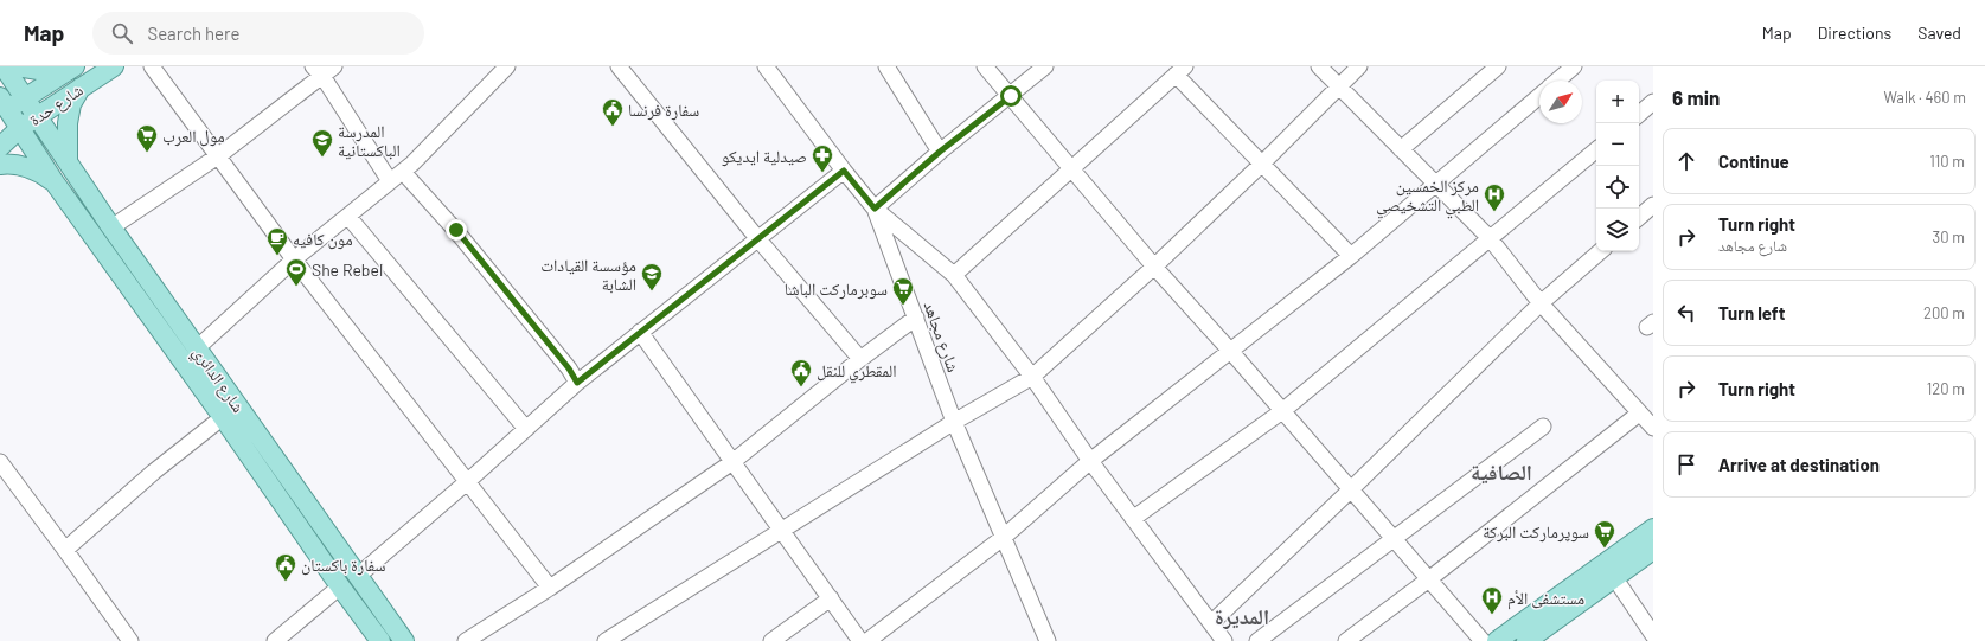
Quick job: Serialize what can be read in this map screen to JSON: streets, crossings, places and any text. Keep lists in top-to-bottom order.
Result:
{
  "streets": {
    "main road": ["شارع حدة", "شارع الدائري"],
    "street": ["شارع مجاهد"]
  },
  "crossings": [
    ["شارع حدة", "شارع الدائري"]
  ],
  "districts": ["الصافية", "المديرة"],
  "places": {
    "public building": ["سفارة فرنسا", "المقطري للنقل", "سفارة باكستان"],
    "supermarket": ["مول العرب", "سوبرماركت الباشا", "سوپرمارکت البركة"],
    "school or university": ["المدرسة الباكستانية", "مؤسسة القيادات الشابة"],
    "pharmacy": ["صيدلية ايديكو"],
    "hospital": ["مركز الخمسين الطبي التشخيصي", "مستشفى الأم"],
    "cafe": ["مون كافيه"],
    "sports": ["She Rebel"]
  },
  "north": "top right",
  "page": {
    "header": "Map",
    "search": "Search here",
    "nav": ["Map", "Directions", "Saved"],
    "heading": ["6 min", "Walk · 460 m"],
    "map_buttons": ["+", "−"],
    "list": [
      ["Continue", "110 m"],
      ["Turn right", "شارع مجاهد", "30 m"],
      ["Turn left", "200 m"],
      ["Turn right", "120 m"],
      "Arrive at destination"
    ]
  }
}
